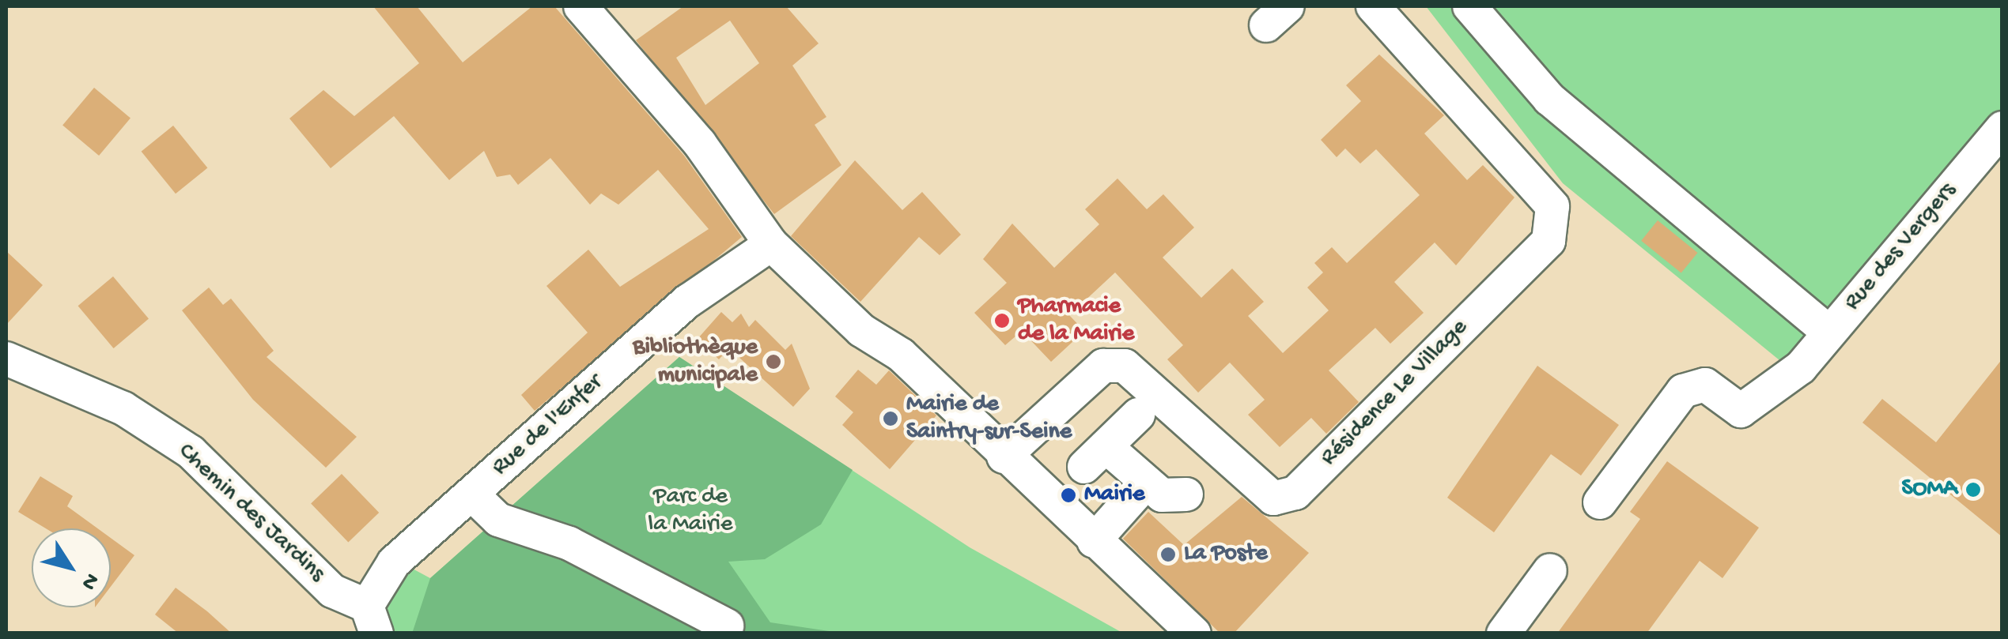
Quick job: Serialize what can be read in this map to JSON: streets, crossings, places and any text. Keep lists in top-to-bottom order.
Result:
{
  "streets": {
    "street": [
      "Rue des Vergers",
      "Résidence Le Village",
      "Rue de l'Enfer",
      "Chemin des Jardins"
    ]
  },
  "crossings": [
    ["Rue de l'Enfer", "Chemin des Jardins"]
  ],
  "parks": ["Parc de la Mairie"],
  "places": [
    "Pharmacie de la Mairie",
    "Bibliothèque municipale",
    "Mairie de Saintry-sur-Seine",
    "SOMA",
    "Mairie",
    "La Poste"
  ],
  "north": "bottom right"
}
